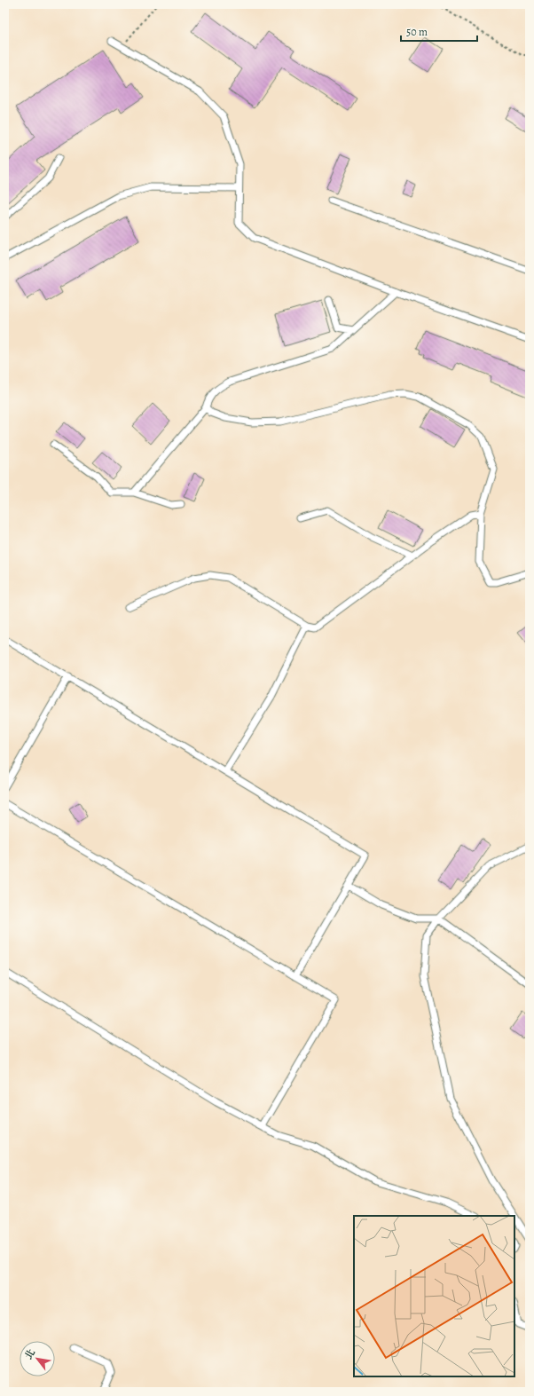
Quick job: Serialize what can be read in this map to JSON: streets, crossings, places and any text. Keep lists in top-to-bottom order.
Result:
{
  "scale_bar": "50 m",
  "north": "top left"
}
